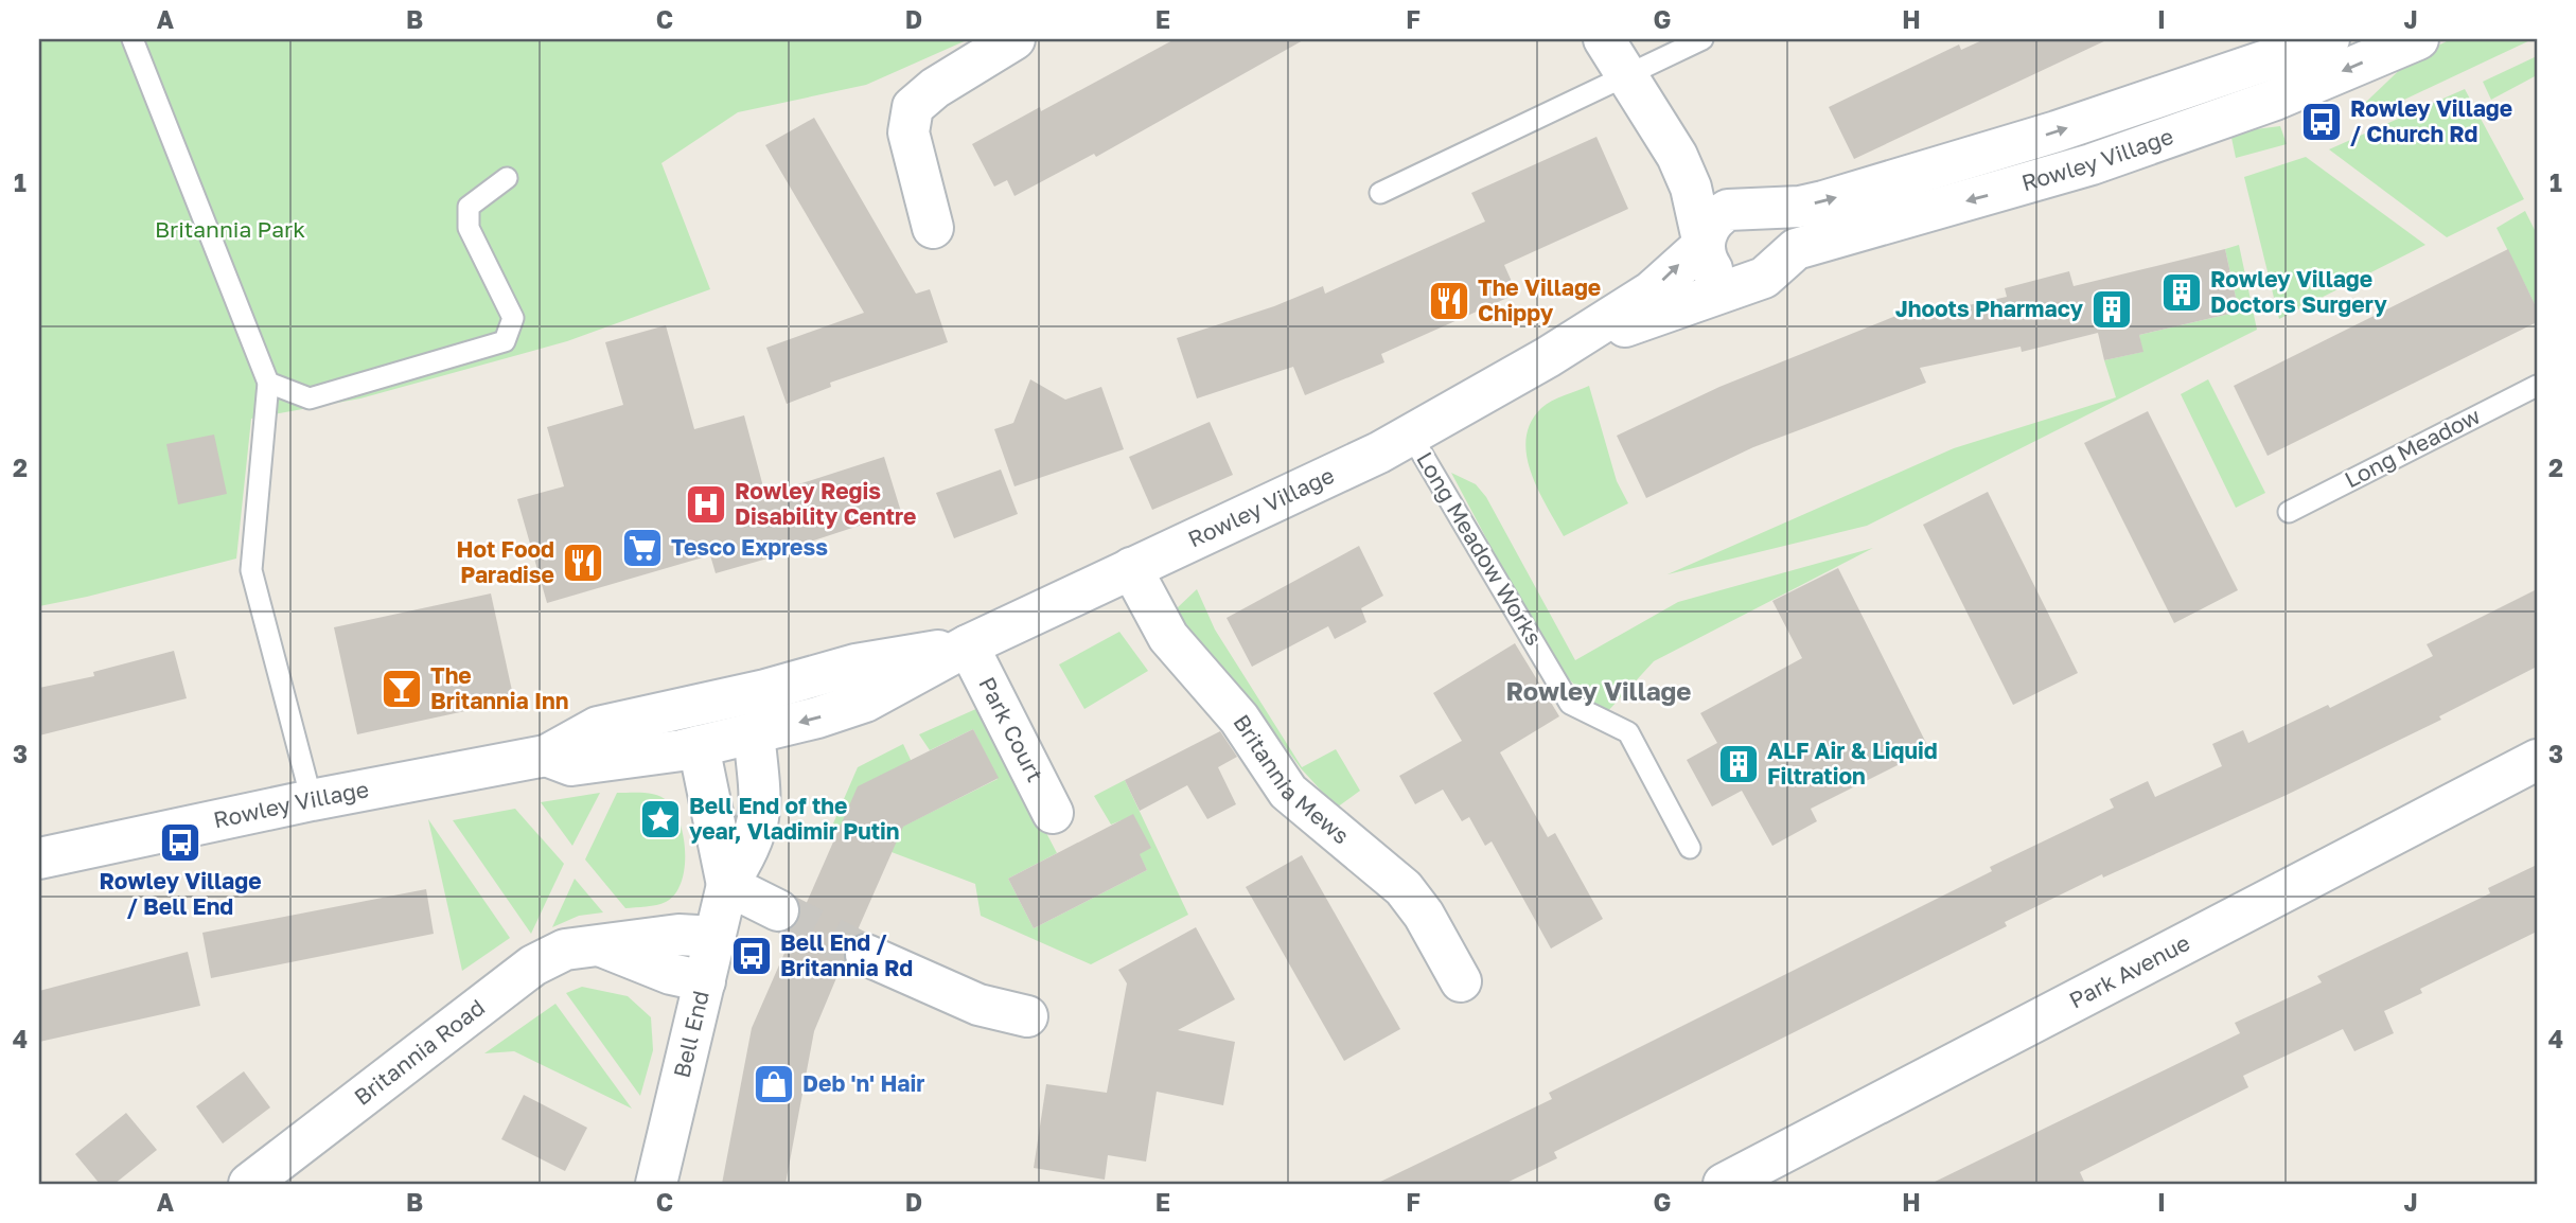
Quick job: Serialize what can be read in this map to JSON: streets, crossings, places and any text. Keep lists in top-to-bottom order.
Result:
{
  "streets": {
    "main road": [
      "Rowley Village",
      "Park Court",
      "Britannia Mews",
      "Park Avenue",
      "Bell End",
      "Britannia Road"
    ],
    "lane": ["Long Meadow", "Long Meadow Works"]
  },
  "crossings": [
    ["Rowley Village", "Long Meadow Works"],
    ["Rowley Village", "Park Court"],
    ["Rowley Village", "Britannia Mews"],
    ["Rowley Village", "Bell End"],
    ["Bell End", "Britannia Road"]
  ],
  "districts": ["Rowley Village"],
  "parks": ["Britannia Park"],
  "places": {
    "bus stop": ["Rowley Village / Church Rd", "Rowley Village / Bell End", "Bell End / Britannia Rd"],
    "building": ["Rowley Village Doctors Surgery", "Jhoots Pharmacy", "ALF Air & Liquid Filtration"],
    "restaurant": ["The Village Chippy", "Hot Food Paradise"],
    "hospital": ["Rowley Regis Disability Centre"],
    "supermarket": ["Tesco Express"],
    "bar": ["The Britannia Inn"],
    "place": ["Bell End of the year, Vladimir Putin"],
    "shop": ["Deb 'n' Hair"]
  },
  "grid": {
    "columns": [
      "A",
      "B",
      "C",
      "D",
      "E",
      "F",
      "G",
      "H",
      "I",
      "J"
    ],
    "rows": [
      "1",
      "2",
      "3",
      "4"
    ]
  }
}
